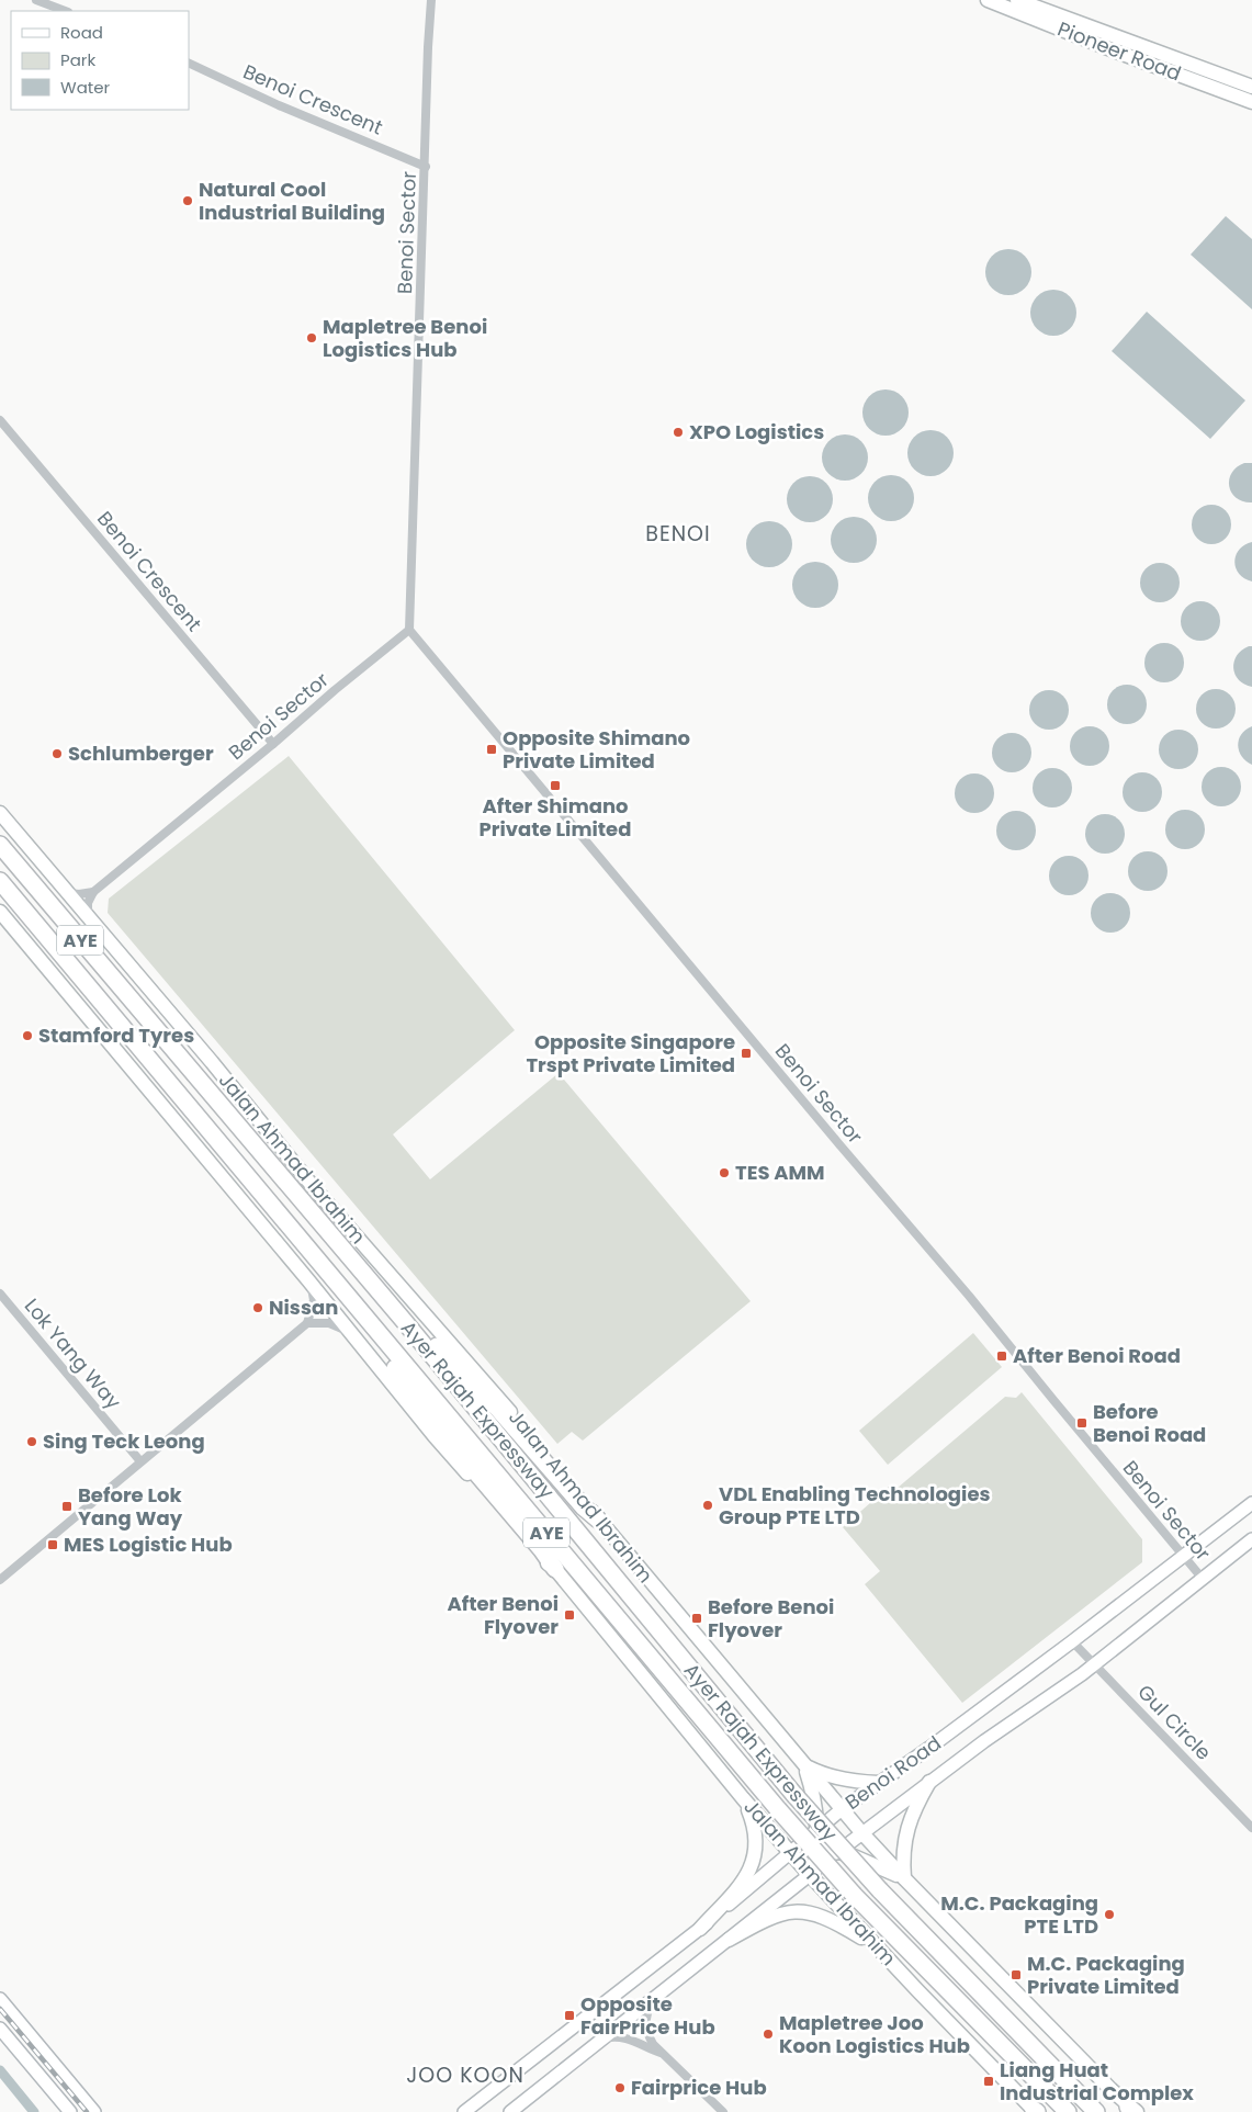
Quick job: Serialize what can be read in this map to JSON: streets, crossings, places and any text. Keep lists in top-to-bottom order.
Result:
{
  "streets": {
    "highway": ["AYE", "Ayer Rajah Expressway"],
    "main road": ["Pioneer Road", "Jalan Ahmad Ibrahim", "Benoi Road"],
    "street": [
      "Benoi Crescent",
      "Benoi Sector",
      "Lok Yang Way",
      "Gul Circle"
    ]
  },
  "crossings": [
    ["Benoi Crescent", "Benoi Sector"],
    ["Benoi Sector", "Benoi Road"],
    ["Jalan Ahmad Ibrahim", "Benoi Road"],
    ["Gul Circle", "Benoi Road"]
  ],
  "districts": ["BENOI", "JOO KOON"],
  "places": {
    "other": [
      "Natural Cool Industrial Building",
      "Mapletree Benoi Logistics Hub",
      "XPO Logistics",
      "Schlumberger",
      "Stamford Tyres",
      "TES AMM",
      "Nissan",
      "Sing Teck Leong",
      "VDL Enabling Technologies Group PTE LTD",
      "M.C. Packaging PTE LTD",
      "Mapletree Joo Koon Logistics Hub",
      "Fairprice Hub"
    ],
    "transit": [
      "Opposite Shimano Private Limited",
      "After Shimano Private Limited",
      "Opposite Singapore Trspt Private Limited",
      "After Benoi Road",
      "Before Benoi Road",
      "Before Lok Yang Way",
      "MES Logistic Hub",
      "After Benoi Flyover",
      "Before Benoi Flyover",
      "M.C. Packaging Private Limited",
      "Opposite FairPrice Hub",
      "Liang Huat Industrial Complex"
    ]
  },
  "legend": ["Road", "Park", "Water"]
}
